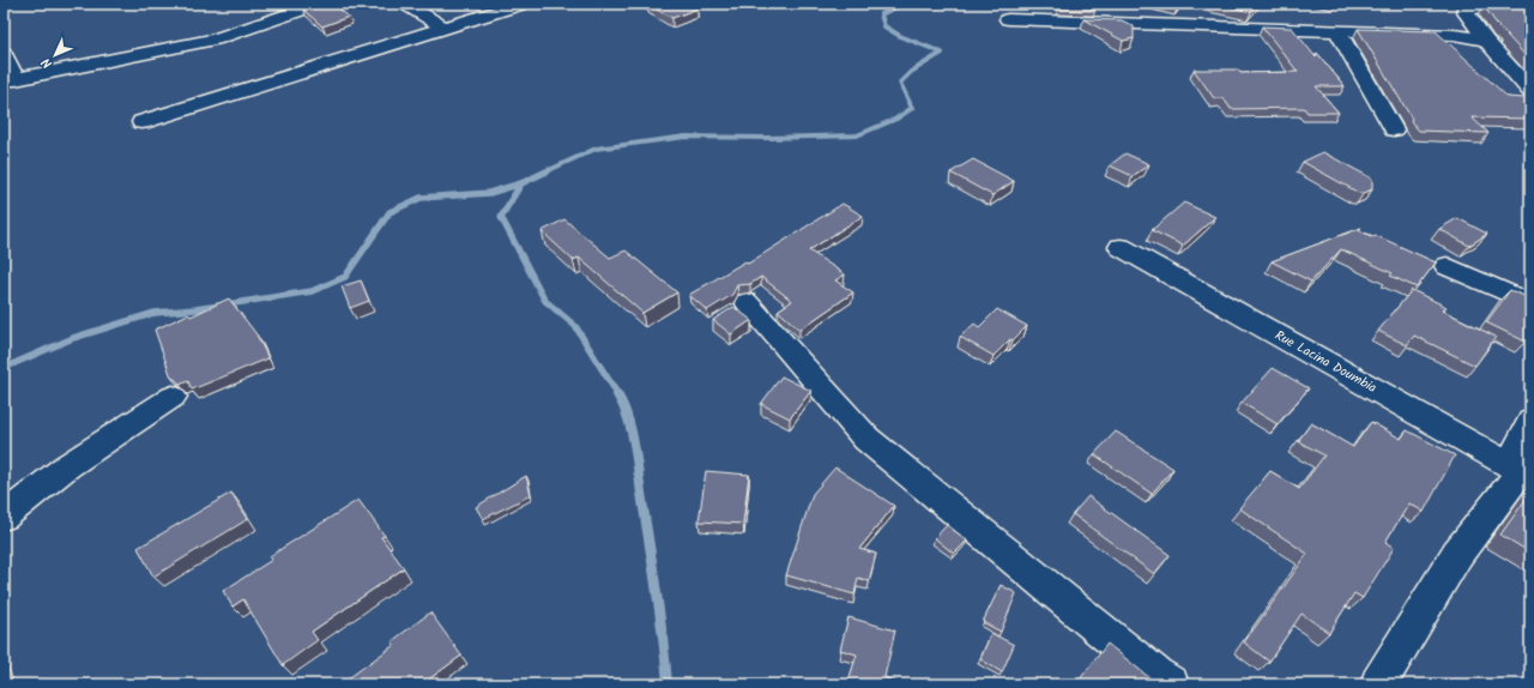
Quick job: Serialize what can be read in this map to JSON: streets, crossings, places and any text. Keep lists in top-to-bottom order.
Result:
{
  "streets": {
    "street": ["Rue Lacina Doumbia"]
  },
  "north": "bottom left"
}
